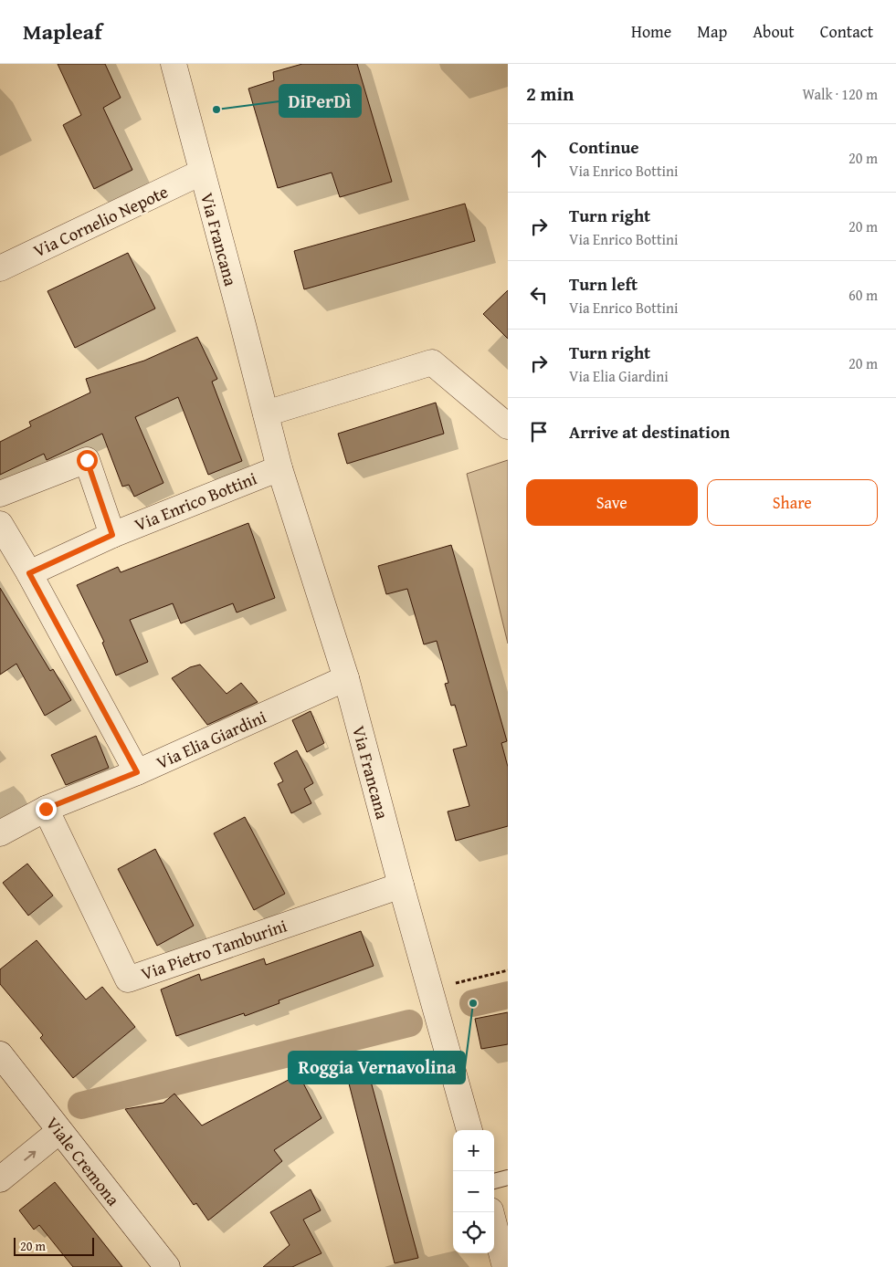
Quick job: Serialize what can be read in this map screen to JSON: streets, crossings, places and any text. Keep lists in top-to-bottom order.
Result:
{
  "streets": {
    "street": [
      "Via Cornelio Nepote",
      "Via Francana",
      "Via Enrico Bottini",
      "Via Elia Giardini",
      "Via Pietro Tamburini",
      "Viale Cremona"
    ]
  },
  "crossings": [
    ["Via Cornelio Nepote", "Via Francana"],
    ["Via Francana", "Via Enrico Bottini"],
    ["Via Francana", "Via Elia Giardini"],
    ["Via Francana", "Via Pietro Tamburini"],
    ["Via Elia Giardini", "Via Pietro Tamburini"]
  ],
  "places": ["DiPerDì", "Roggia Vernavolina"],
  "scale_bar": "20 m",
  "page": {
    "header": "Mapleaf",
    "nav": [
      "Home",
      "Map",
      "About",
      "Contact"
    ],
    "heading": ["2 min", "Walk · 120 m"],
    "list": [
      ["Continue", "Via Enrico Bottini", "20 m"],
      ["Turn right", "Via Enrico Bottini", "20 m"],
      ["Turn left", "Via Enrico Bottini", "60 m"],
      ["Turn right", "Via Elia Giardini", "20 m"],
      "Arrive at destination"
    ],
    "buttons": ["Save", "Share"],
    "map_buttons": ["+", "−"],
    "scale": "20 m"
  }
}
